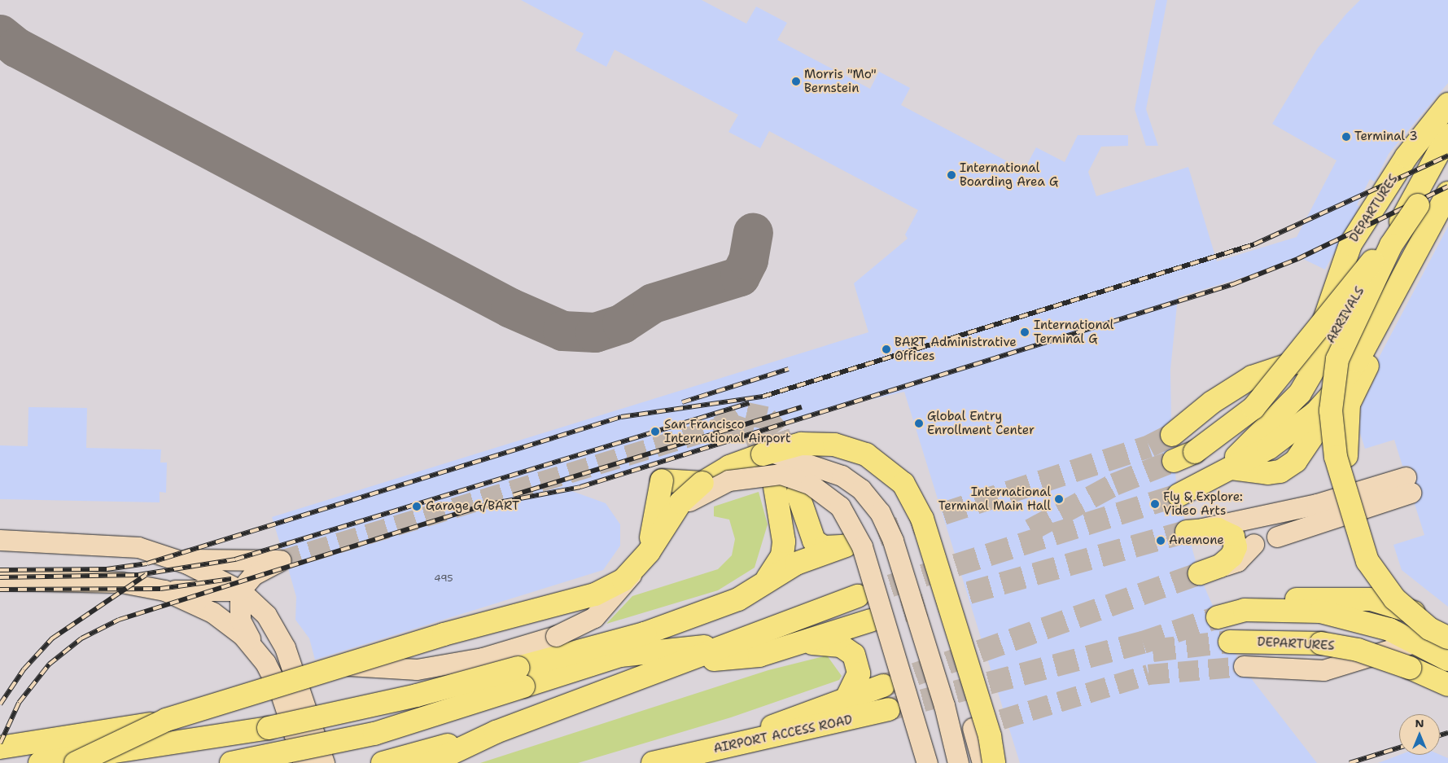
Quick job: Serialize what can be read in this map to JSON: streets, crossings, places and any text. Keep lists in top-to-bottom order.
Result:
{
  "streets": {
    "main road": ["DEPARTURES", "ARRIVALS", "AIRPORT ACCESS ROAD"]
  },
  "places": [
    "Morris \"Mo\" Bernstein",
    "Terminal 3",
    "International Boarding Area G",
    "International Terminal G",
    "BART Administrative Offices",
    "Global Entry Enrollment Center",
    "San Francisco International Airport",
    "International Terminal Main Hall",
    "Fly & Explore: Video Arts",
    "Garage G/BART",
    "Anemone"
  ],
  "house_numbers": ["495"],
  "north": "top"
}
